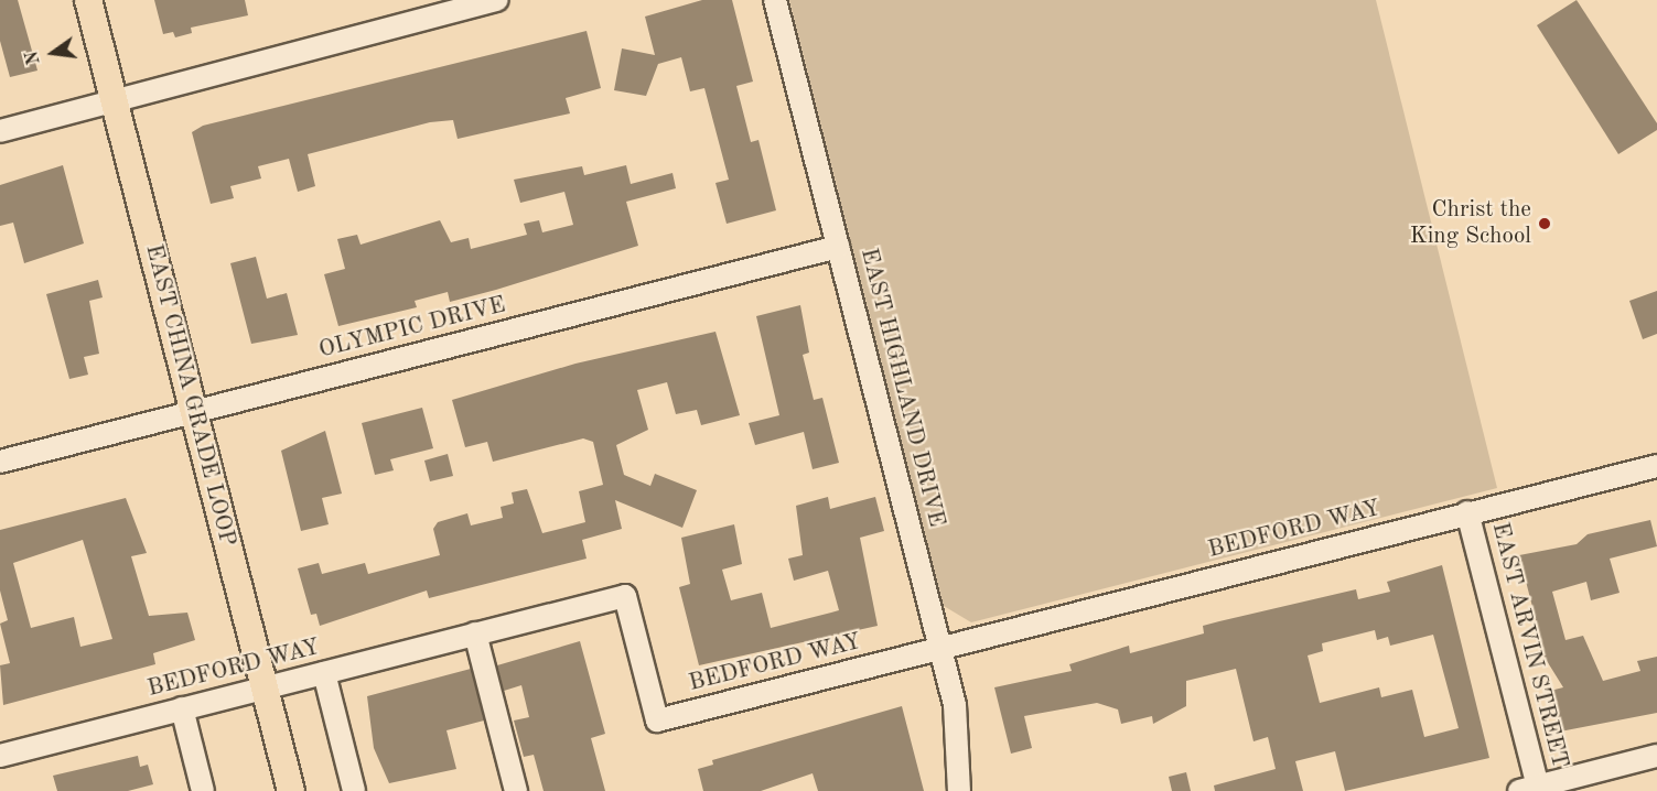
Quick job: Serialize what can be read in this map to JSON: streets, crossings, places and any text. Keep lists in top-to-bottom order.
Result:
{
  "streets": {
    "main road": ["EAST CHINA GRADE LOOP"],
    "street": [
      "OLYMPIC DRIVE",
      "EAST HIGHLAND DRIVE",
      "BEDFORD WAY",
      "EAST ARVIN STREET"
    ]
  },
  "crossings": [
    ["OLYMPIC DRIVE", "EAST HIGHLAND DRIVE"],
    ["OLYMPIC DRIVE", "EAST CHINA GRADE LOOP"],
    ["EAST HIGHLAND DRIVE", "BEDFORD WAY"],
    ["EAST CHINA GRADE LOOP", "BEDFORD WAY"],
    ["BEDFORD WAY", "EAST ARVIN STREET"]
  ],
  "places": ["Christ the King School"],
  "north": "left"
}
